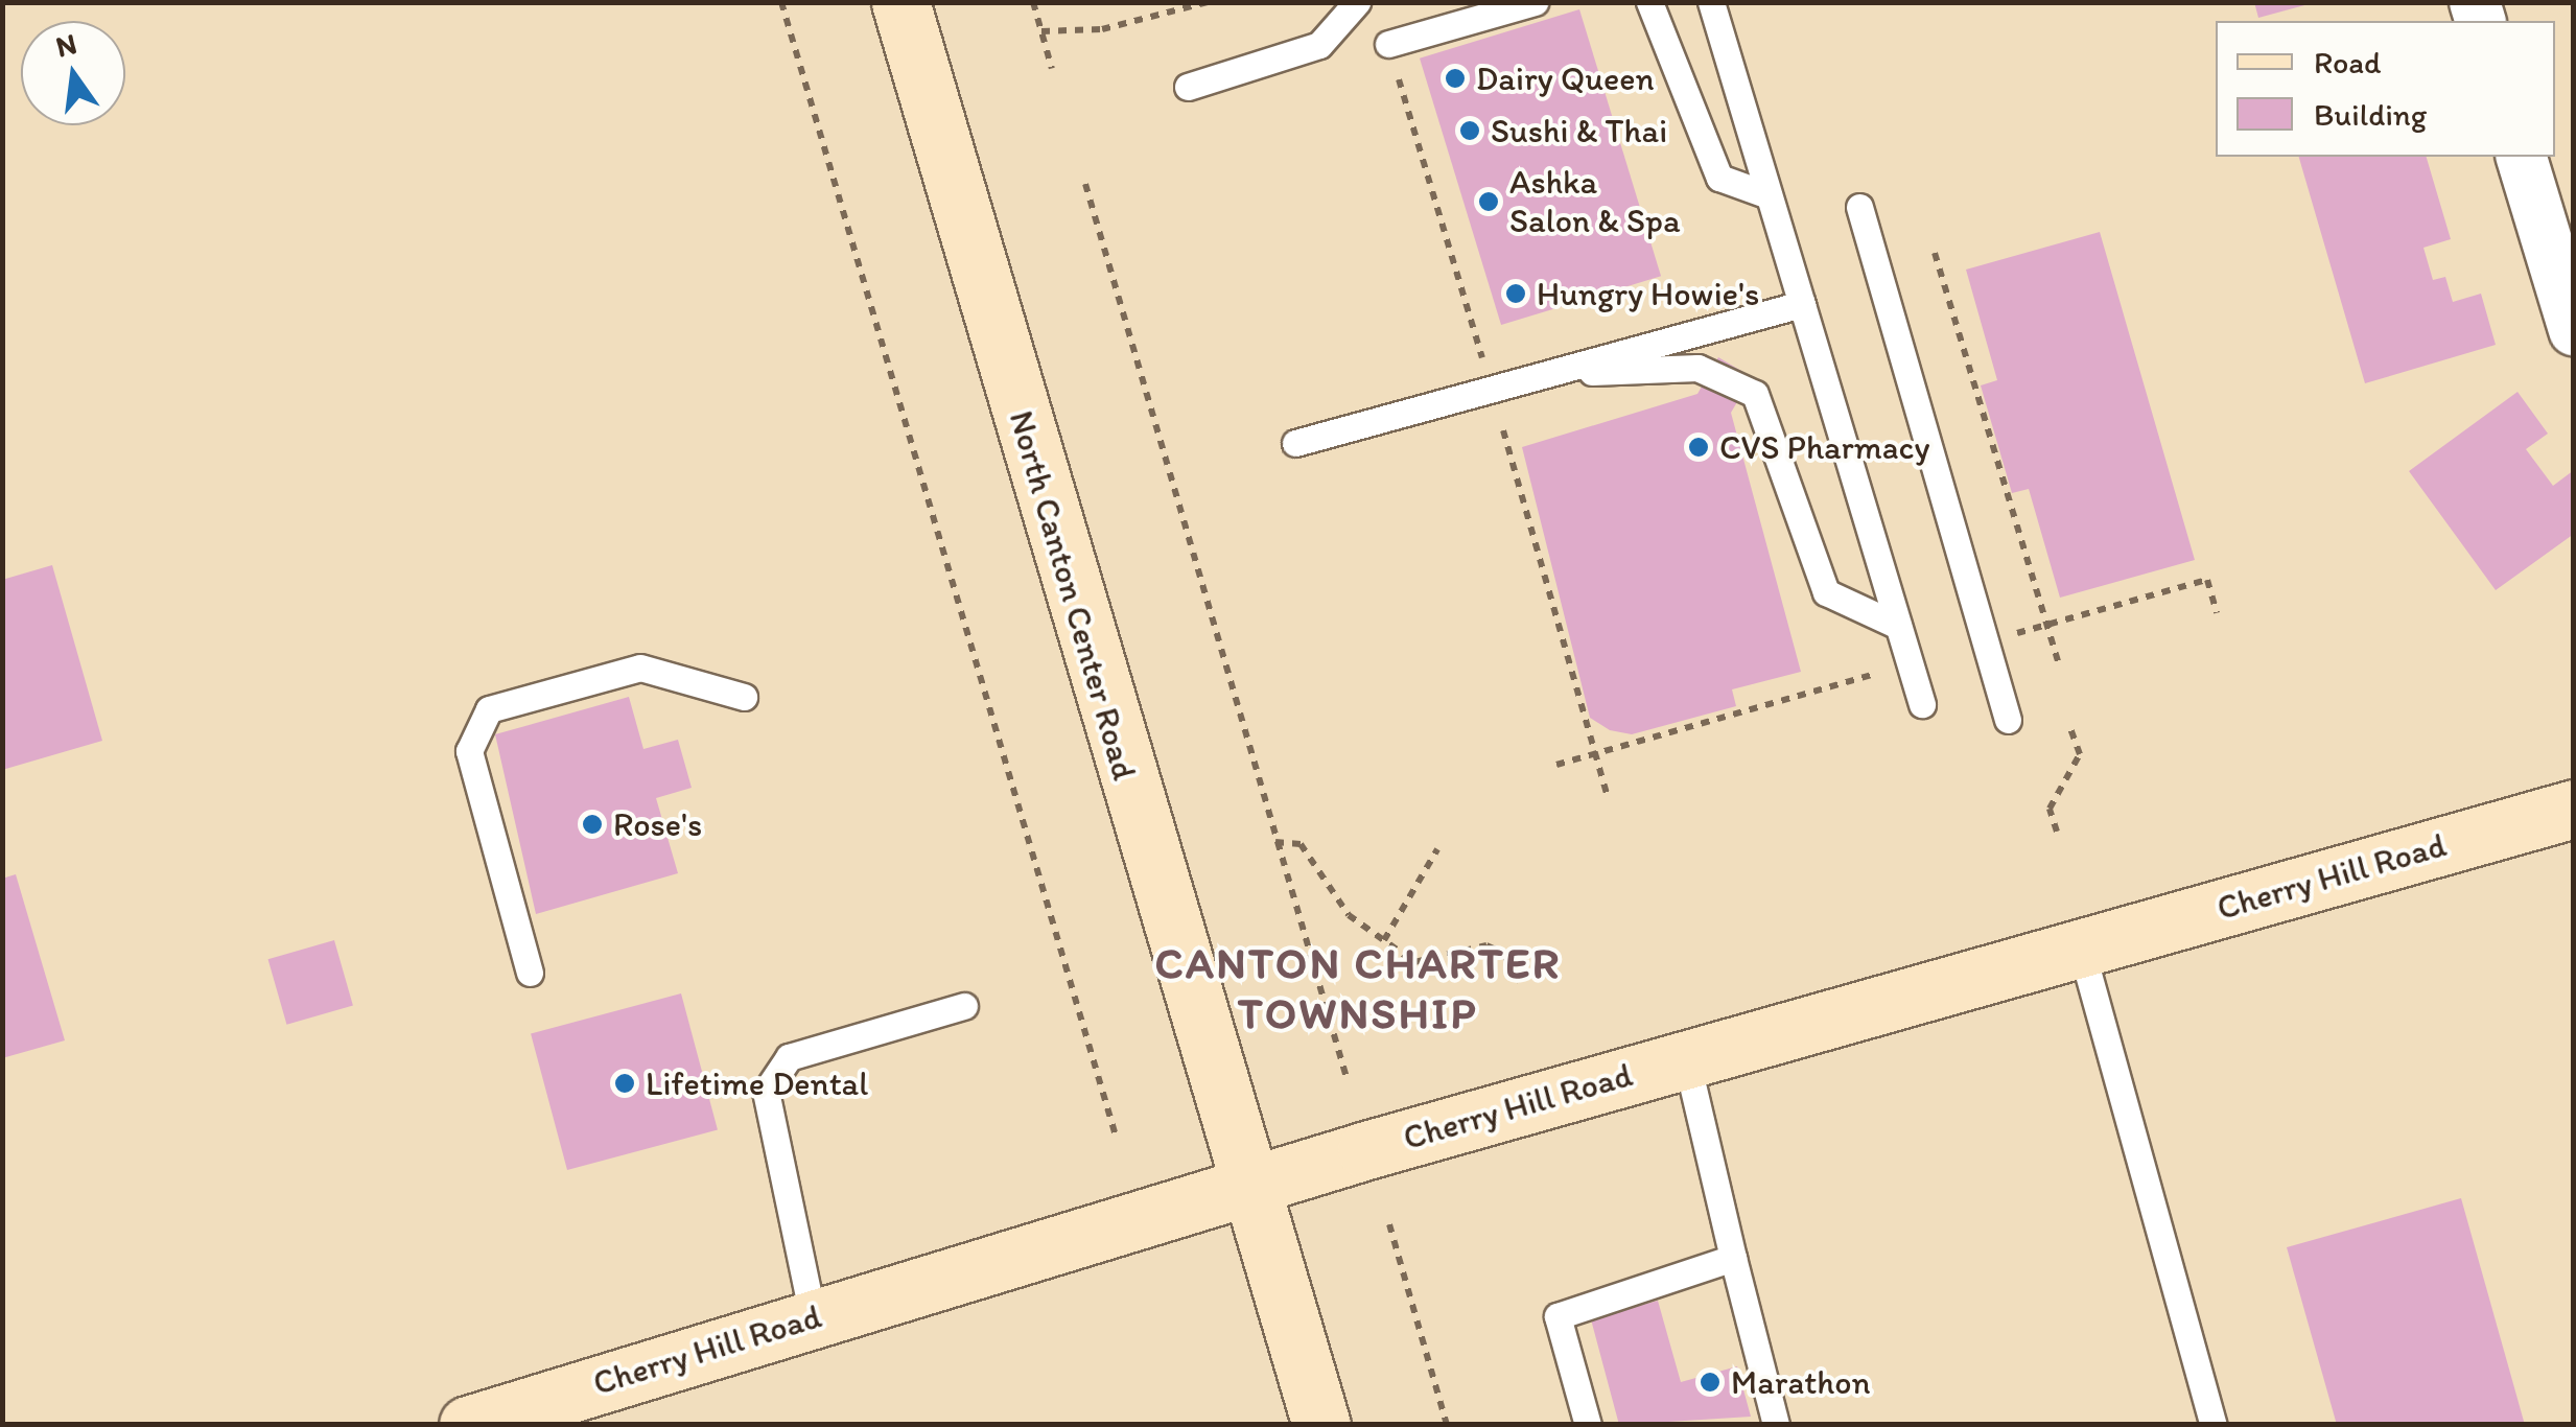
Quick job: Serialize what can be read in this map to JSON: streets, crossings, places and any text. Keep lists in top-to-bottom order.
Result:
{
  "streets": {
    "main road": ["North Canton Center Road", "Cherry Hill Road"]
  },
  "crossings": [
    ["North Canton Center Road", "Cherry Hill Road"]
  ],
  "districts": ["CANTON CHARTER TOWNSHIP"],
  "places": [
    "Dairy Queen",
    "Sushi & Thai",
    "Ashka Salon & Spa",
    "Hungry Howie's",
    "CVS Pharmacy",
    "Rose's",
    "Lifetime Dental",
    "Marathon"
  ],
  "legend": ["Road", "Building"],
  "north": "top"
}
